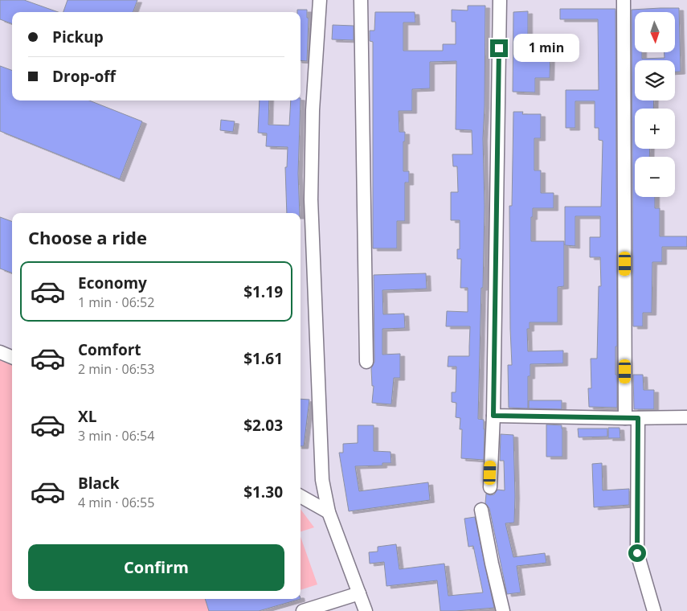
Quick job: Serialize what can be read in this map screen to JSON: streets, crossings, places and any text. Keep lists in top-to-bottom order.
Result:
{
  "north": "bottom",
  "page": {
    "map_buttons": ["+", "−"],
    "banner": ["Pickup", "Drop-off"],
    "bubble": "1 min",
    "heading": "Choose a ride",
    "list": [
      {
        "name": "Economy",
        "note": "1 min · 06:52",
        "value": "$1.19"
      },
      {
        "name": "Comfort",
        "note": "2 min · 06:53",
        "value": "$1.61"
      },
      {
        "name": "XL",
        "note": "3 min · 06:54",
        "value": "$2.03"
      },
      {
        "name": "Black",
        "note": "4 min · 06:55",
        "value": "$1.30"
      }
    ],
    "buttons": "Confirm"
  }
}
